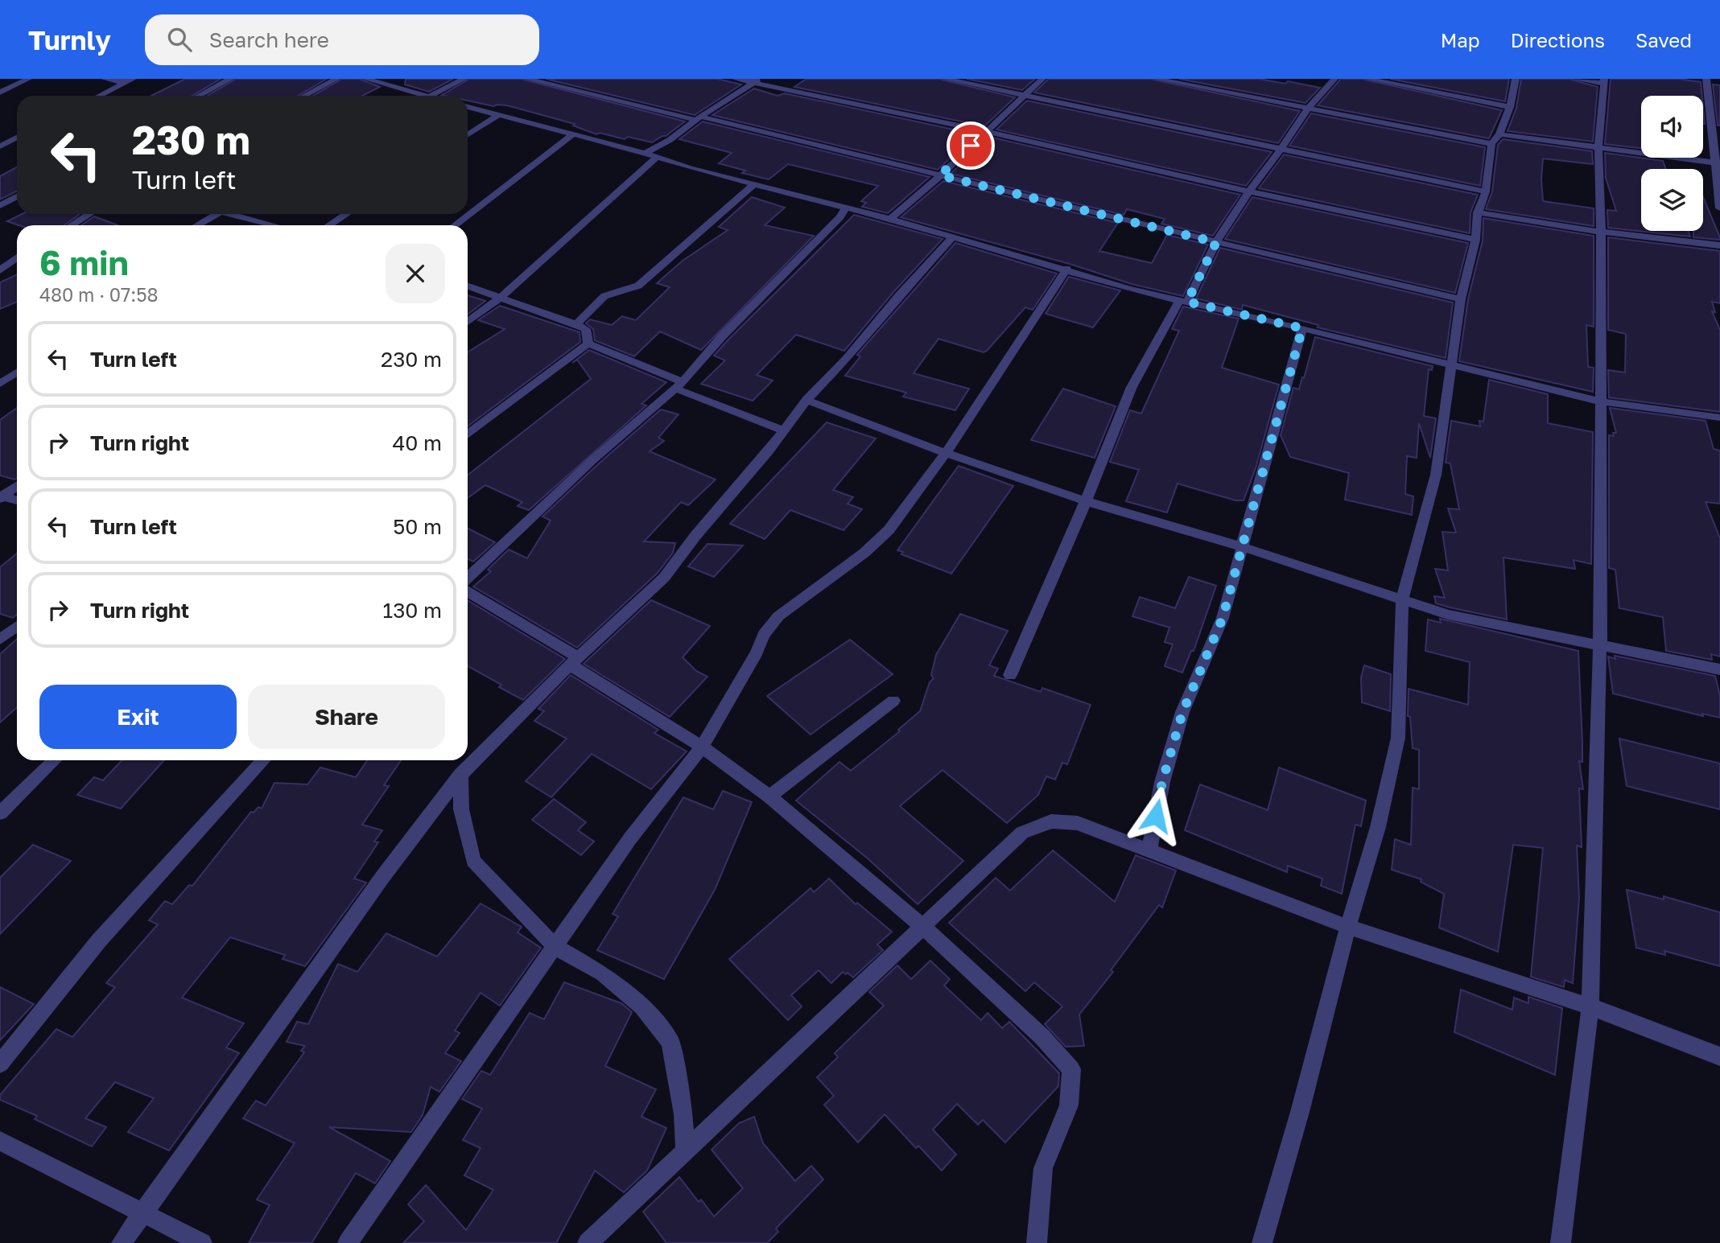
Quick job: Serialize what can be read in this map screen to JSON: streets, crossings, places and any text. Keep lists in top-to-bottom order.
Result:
{
  "page": {
    "header": "Turnly",
    "search": "Search here",
    "nav": ["Map", "Directions", "Saved"],
    "turn": ["230 m", "Turn left"],
    "heading": ["6 min", "480 m · 07:58"],
    "list": [
      {
        "name": "Turn left",
        "value": "230 m"
      },
      {
        "name": "Turn right",
        "value": "40 m"
      },
      {
        "name": "Turn left",
        "value": "50 m"
      },
      {
        "name": "Turn right",
        "value": "130 m"
      }
    ],
    "buttons": ["Exit", "Share"]
  }
}
